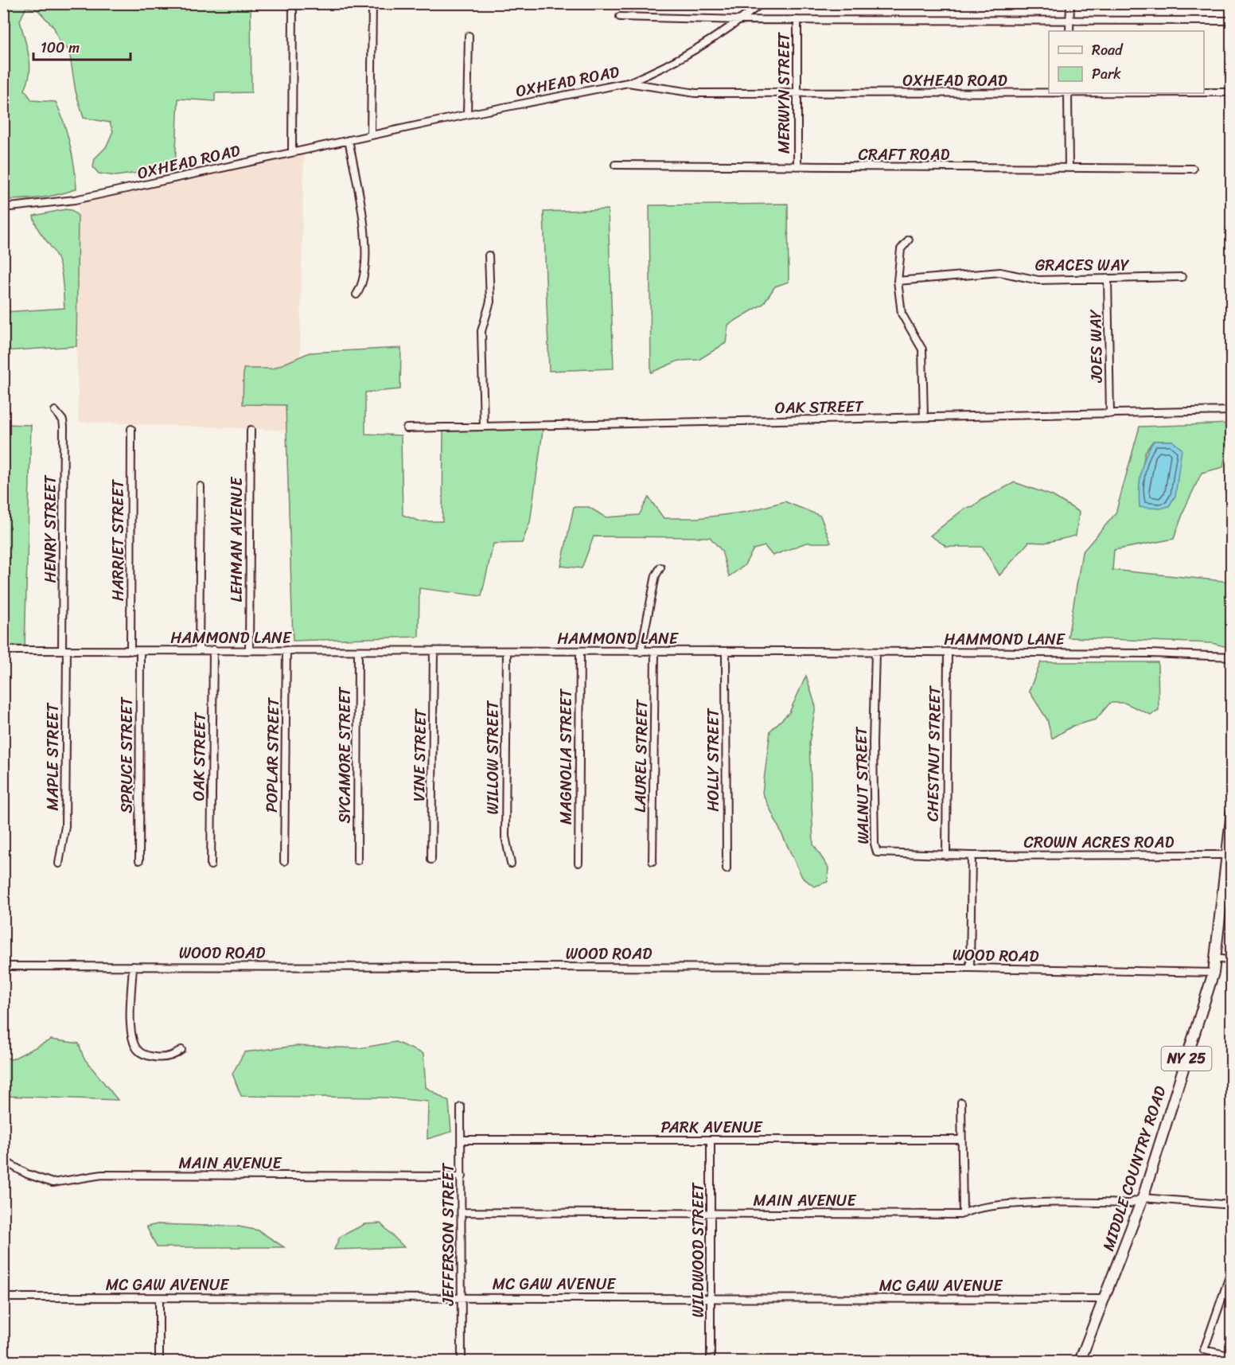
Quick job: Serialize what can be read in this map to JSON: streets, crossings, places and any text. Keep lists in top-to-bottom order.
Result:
{
  "streets": {
    "main road": ["NY 25", "MIDDLE COUNTRY ROAD"],
    "street": [
      "OXHEAD ROAD",
      "MERWYN STREET",
      "CRAFT ROAD",
      "GRACES WAY",
      "JOES WAY",
      "OAK STREET",
      "HENRY STREET",
      "LEHMAN AVENUE",
      "HARRIET STREET",
      "HAMMOND LANE",
      "CHESTNUT STREET",
      "SPRUCE STREET",
      "POPLAR STREET",
      "SYCAMORE STREET",
      "VINE STREET",
      "LAUREL STREET",
      "MAPLE STREET",
      "MAGNOLIA STREET",
      "WILLOW STREET",
      "HOLLY STREET",
      "WALNUT STREET",
      "CROWN ACRES ROAD",
      "WOOD ROAD",
      "PARK AVENUE",
      "MAIN AVENUE",
      "JEFFERSON STREET",
      "WILDWOOD STREET",
      "MC GAW AVENUE"
    ]
  },
  "crossings": [
    ["OXHEAD ROAD", "MERWYN STREET"],
    ["MERWYN STREET", "CRAFT ROAD"],
    ["GRACES WAY", "JOES WAY"],
    ["JOES WAY", "OAK STREET"],
    ["OAK STREET", "HAMMOND LANE"],
    ["HENRY STREET", "HAMMOND LANE"],
    ["HENRY STREET", "MAPLE STREET"],
    ["LEHMAN AVENUE", "HAMMOND LANE"],
    ["HARRIET STREET", "HAMMOND LANE"],
    ["HAMMOND LANE", "CHESTNUT STREET"],
    ["HAMMOND LANE", "SPRUCE STREET"],
    ["HAMMOND LANE", "POPLAR STREET"],
    ["HAMMOND LANE", "SYCAMORE STREET"],
    ["HAMMOND LANE", "VINE STREET"],
    ["HAMMOND LANE", "LAUREL STREET"],
    ["HAMMOND LANE", "MAPLE STREET"],
    ["HAMMOND LANE", "MAGNOLIA STREET"],
    ["HAMMOND LANE", "WILLOW STREET"],
    ["HAMMOND LANE", "HOLLY STREET"],
    ["HAMMOND LANE", "WALNUT STREET"],
    ["CHESTNUT STREET", "WALNUT STREET"],
    ["WALNUT STREET", "CROWN ACRES ROAD"],
    ["CROWN ACRES ROAD", "MIDDLE COUNTRY ROAD"],
    ["WOOD ROAD", "MIDDLE COUNTRY ROAD"],
    ["PARK AVENUE", "JEFFERSON STREET"],
    ["PARK AVENUE", "WILDWOOD STREET"],
    ["MAIN AVENUE", "MIDDLE COUNTRY ROAD"],
    ["MAIN AVENUE", "JEFFERSON STREET"],
    ["MAIN AVENUE", "WILDWOOD STREET"],
    ["MIDDLE COUNTRY ROAD", "MC GAW AVENUE"],
    ["JEFFERSON STREET", "MC GAW AVENUE"],
    ["WILDWOOD STREET", "MC GAW AVENUE"]
  ],
  "legend": ["Road", "Park"],
  "scale_bar": "100 m"
}
